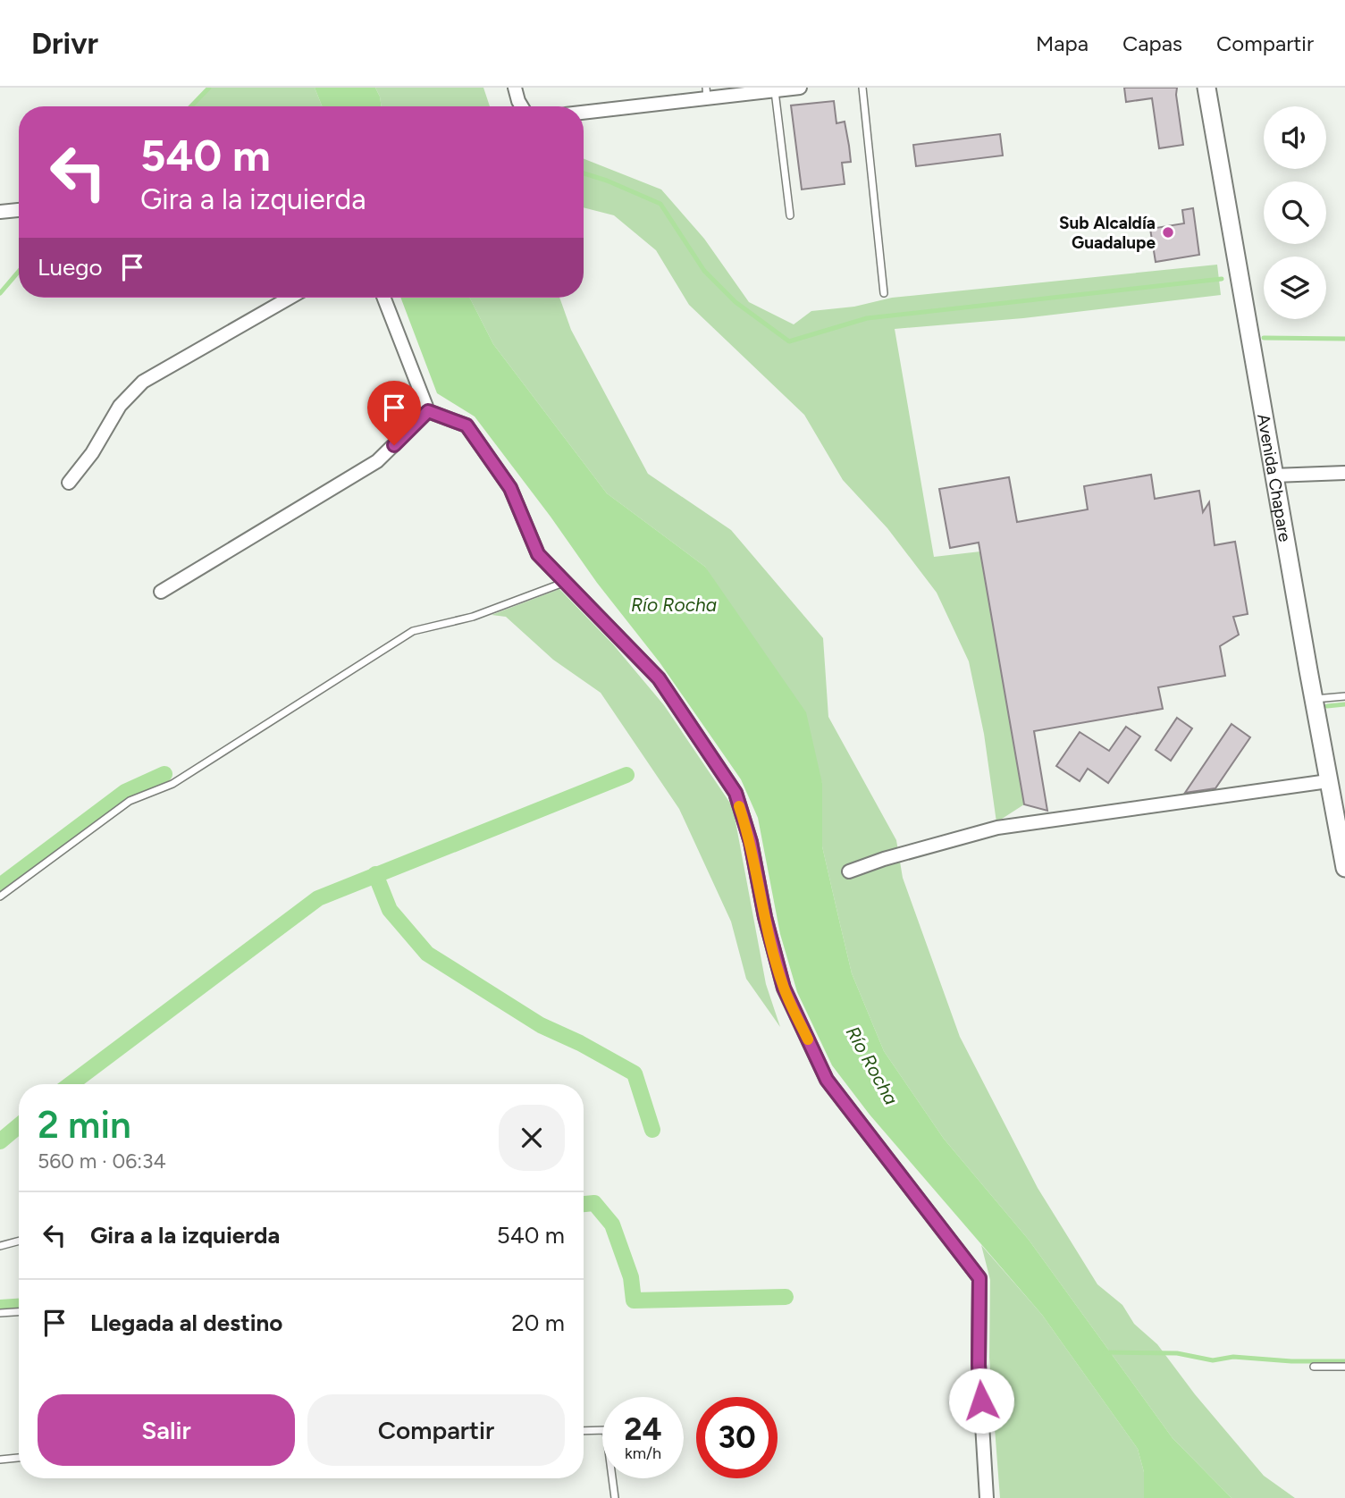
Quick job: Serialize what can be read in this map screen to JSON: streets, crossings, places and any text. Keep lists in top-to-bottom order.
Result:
{
  "streets": {
    "main road": ["Avenida Chapare"]
  },
  "water": ["Río Rocha"],
  "places": ["Sub Alcaldía Guadalupe"],
  "page": {
    "header": "Drivr",
    "nav": ["Mapa", "Capas", "Compartir"],
    "turn": ["540 m", "Gira a la izquierda"],
    "then": "Luego",
    "heading": ["2 min", "560 m · 06:34"],
    "list": [
      {
        "name": "Gira a la izquierda",
        "value": "540 m"
      },
      {
        "name": "Llegada al destino",
        "value": "20 m"
      }
    ],
    "buttons": ["Salir", "Compartir"],
    "speed": "24 km/h",
    "limit": "30"
  }
}
